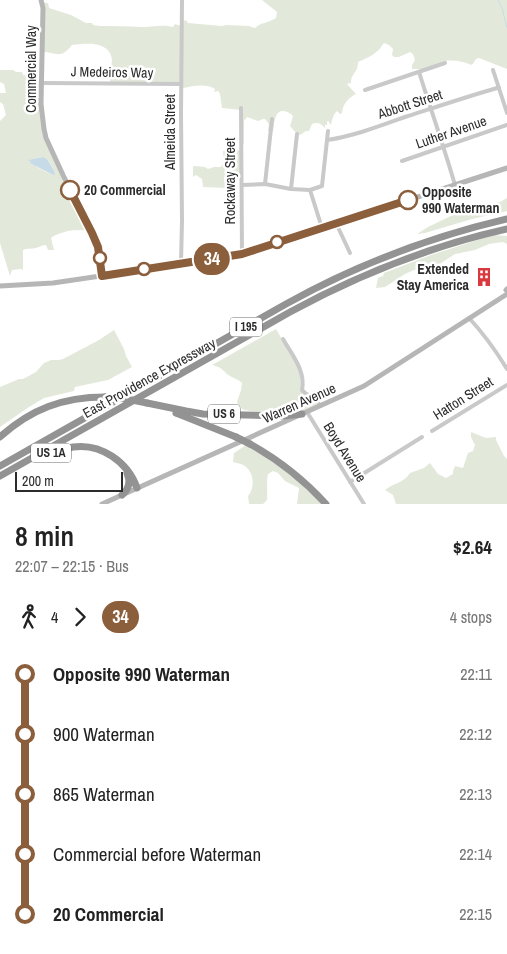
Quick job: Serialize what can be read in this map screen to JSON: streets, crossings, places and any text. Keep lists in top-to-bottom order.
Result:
{
  "streets": {
    "highway": [
      "I 195",
      "East Providence Expressway",
      "US 6",
      "US 1A"
    ],
    "main road": ["Commercial Way", "Warren Avenue"],
    "street": [
      "J Medeiros Way",
      "Abbott Street",
      "Almeida Street",
      "Luther Avenue",
      "Rockaway Street",
      "Hatton Street",
      "Boyd Avenue"
    ]
  },
  "crossings": [
    ["Commercial Way", "J Medeiros Way"],
    ["J Medeiros Way", "Almeida Street"],
    ["East Providence Expressway", "US 1A"],
    ["Warren Avenue", "US 6"],
    ["Warren Avenue", "Boyd Avenue"],
    ["US 6", "Boyd Avenue"]
  ],
  "places": {
    "other": ["20 Commercial", "Opposite 990 Waterman"],
    "building": ["Extended Stay America"]
  },
  "lines": ["bus line 34"],
  "scale_bar": "200 m",
  "page": {
    "on_map": "34",
    "scale": "200 m",
    "heading": ["8 min", "22:07 – 22:15 · Bus", "$2.64"],
    "legs": ["4", "34", "4 stops"],
    "list": [
      {
        "name": "Opposite 990 Waterman",
        "value": "22:11"
      },
      {
        "name": "900 Waterman",
        "value": "22:12"
      },
      {
        "name": "865 Waterman",
        "value": "22:13"
      },
      {
        "name": "Commercial before Waterman",
        "value": "22:14"
      },
      {
        "name": "20 Commercial",
        "value": "22:15"
      }
    ]
  }
}
